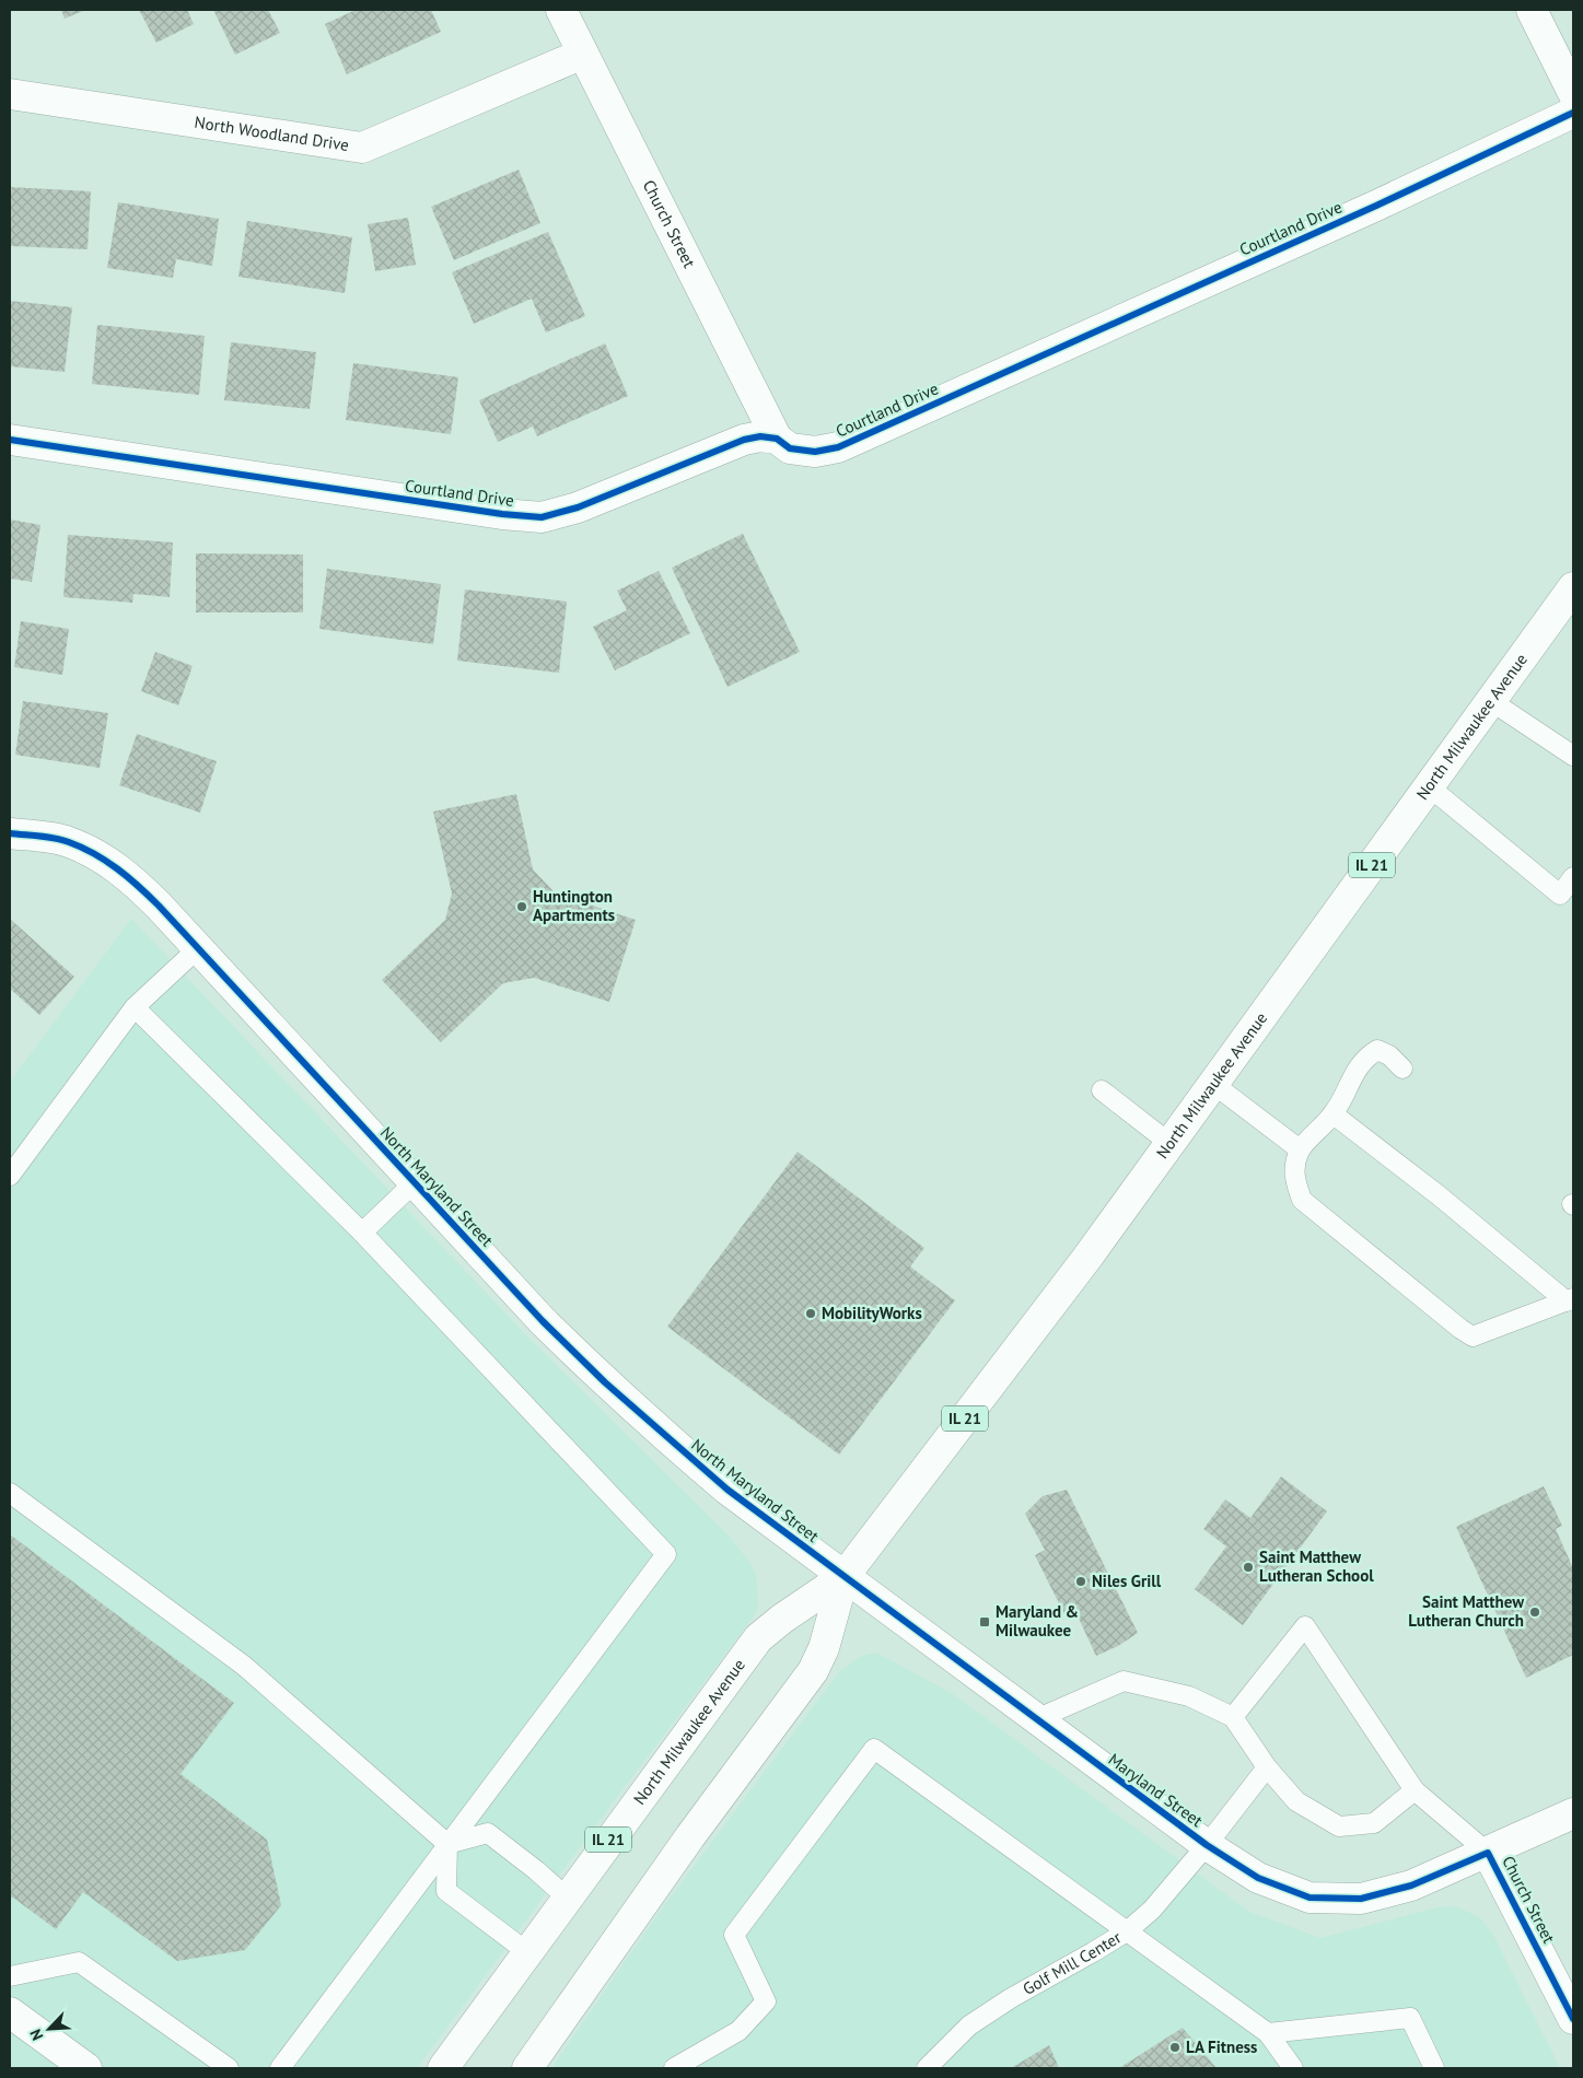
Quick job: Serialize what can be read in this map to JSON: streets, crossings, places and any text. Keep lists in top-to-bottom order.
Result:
{
  "streets": {
    "street": [
      "North Woodland Drive",
      "Church Street",
      "Courtland Drive",
      "North Milwaukee Avenue",
      "IL 21",
      "North Maryland Street",
      "Maryland Street"
    ],
    "lane": ["Golf Mill Center"]
  },
  "crossings": [
    ["North Woodland Drive", "Church Street"],
    ["Church Street", "Courtland Drive"],
    ["Church Street", "Maryland Street"],
    ["North Milwaukee Avenue", "North Maryland Street"],
    ["North Milwaukee Avenue", "Maryland Street"],
    ["North Maryland Street", "Maryland Street"],
    ["Maryland Street", "Golf Mill Center"]
  ],
  "places": {
    "other": [
      "Huntington Apartments",
      "MobilityWorks",
      "Saint Matthew Lutheran School",
      "Niles Grill",
      "Saint Matthew Lutheran Church",
      "LA Fitness"
    ],
    "transit": ["Maryland & Milwaukee"]
  },
  "north": "bottom left"
}
